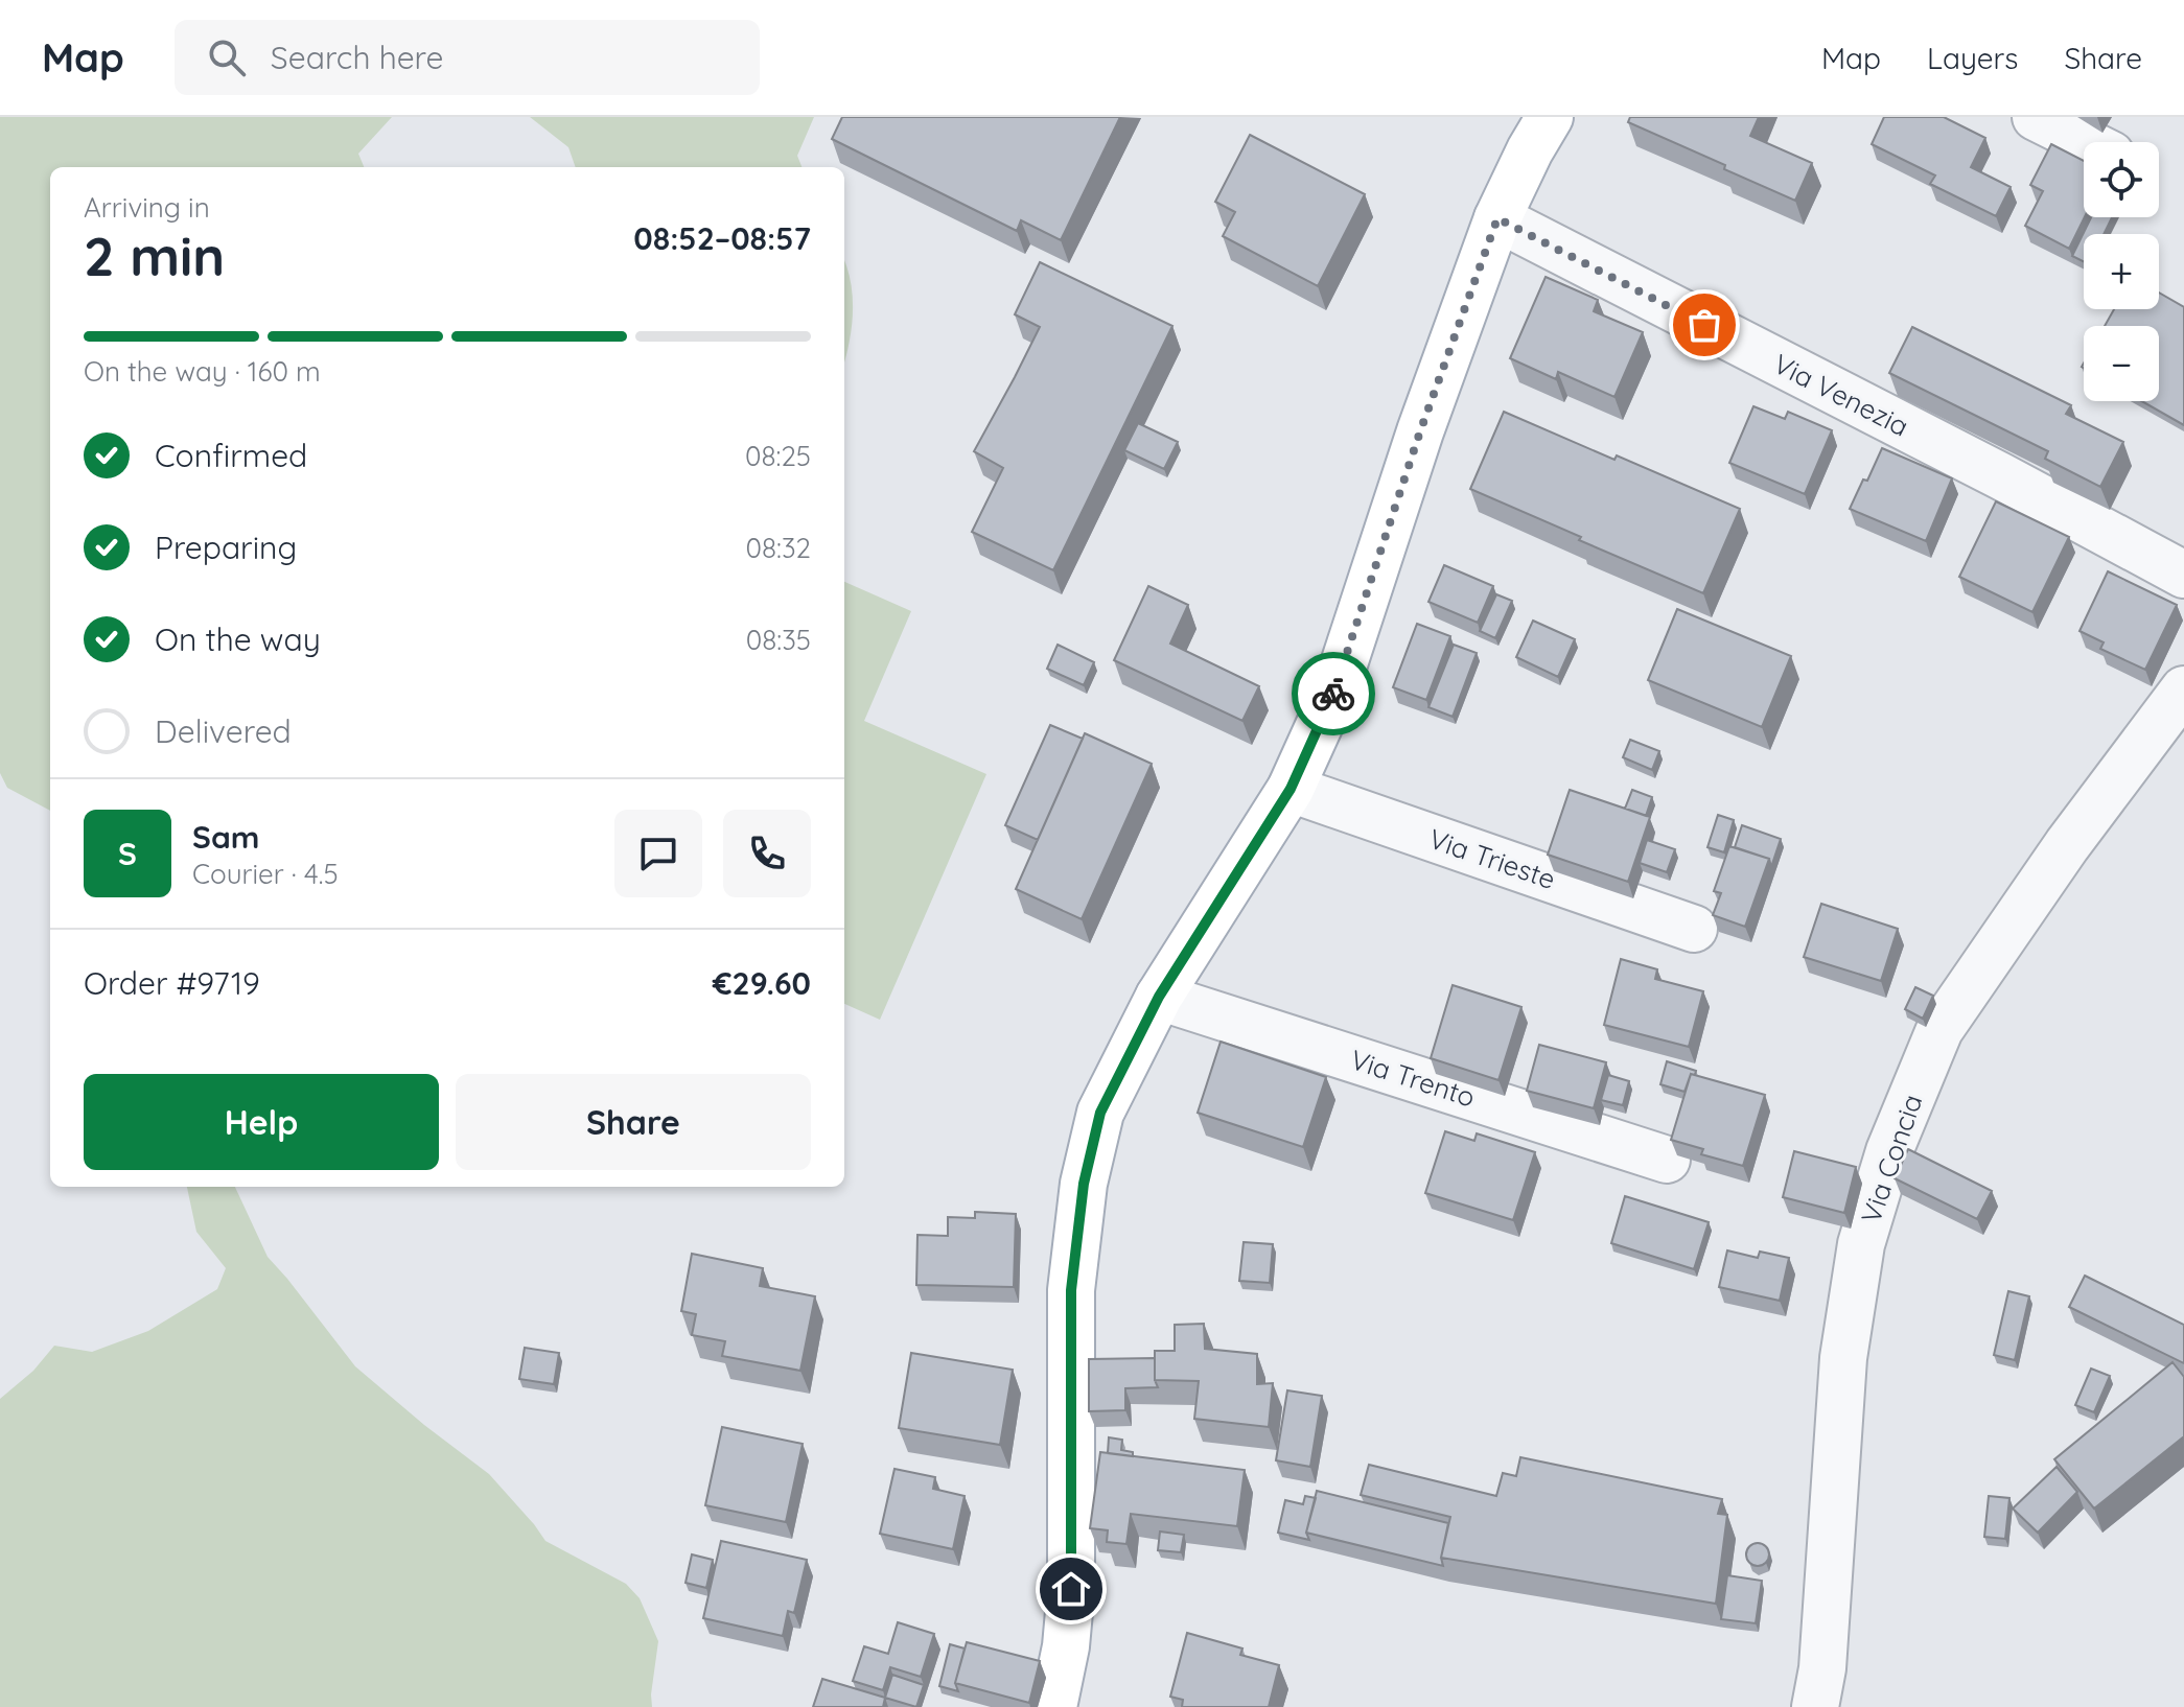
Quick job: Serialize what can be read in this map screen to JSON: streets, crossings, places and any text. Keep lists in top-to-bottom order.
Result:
{
  "streets": {
    "street": [
      "Via Venezia",
      "Via Trieste",
      "Via Trento",
      "Via Concia"
    ]
  },
  "page": {
    "header": "Map",
    "search": "Search here",
    "nav": ["Map", "Layers", "Share"],
    "map_buttons": ["+", "−"],
    "heading": ["2 min", "Arriving in", "08:52–08:57"],
    "panel": [
      "Sam",
      "Courier · 4.5",
      "Order #9719",
      "€29.60"
    ],
    "bar": "On the way · 160 m",
    "list": [
      ["Confirmed", "08:25"],
      ["Preparing", "08:32"],
      ["On the way", "08:35"],
      "Delivered"
    ],
    "round": "S",
    "buttons": ["Help", "Share"]
  }
}
